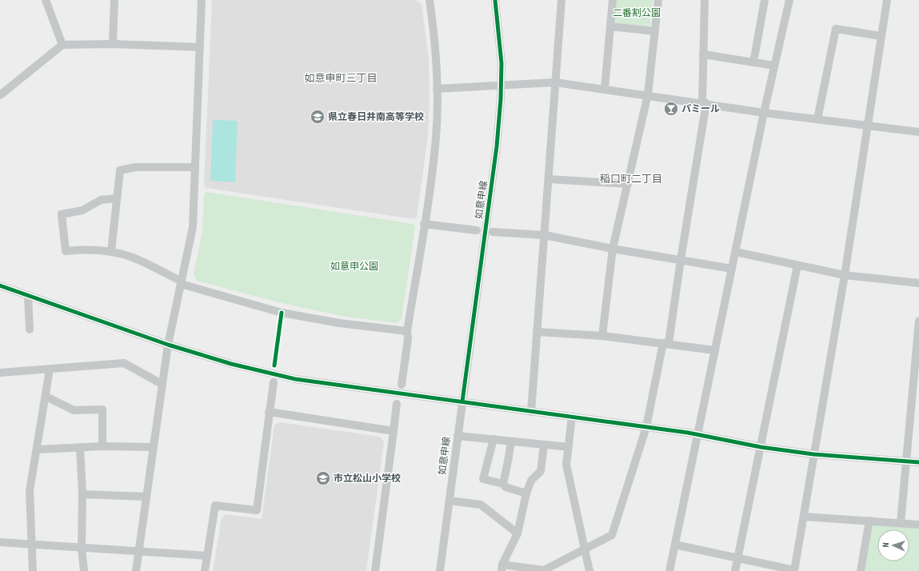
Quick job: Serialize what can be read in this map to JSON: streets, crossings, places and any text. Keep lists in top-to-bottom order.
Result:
{
  "streets": {
    "street": ["如意申線"]
  },
  "districts": ["如意申町三丁目", "稲口町二丁目"],
  "parks": ["二番割公園", "如意申公園"],
  "places": {
    "bar": ["パミール"],
    "school or university": ["県立春日井南高等学校", "市立松山小学校"]
  },
  "north": "left"
}
